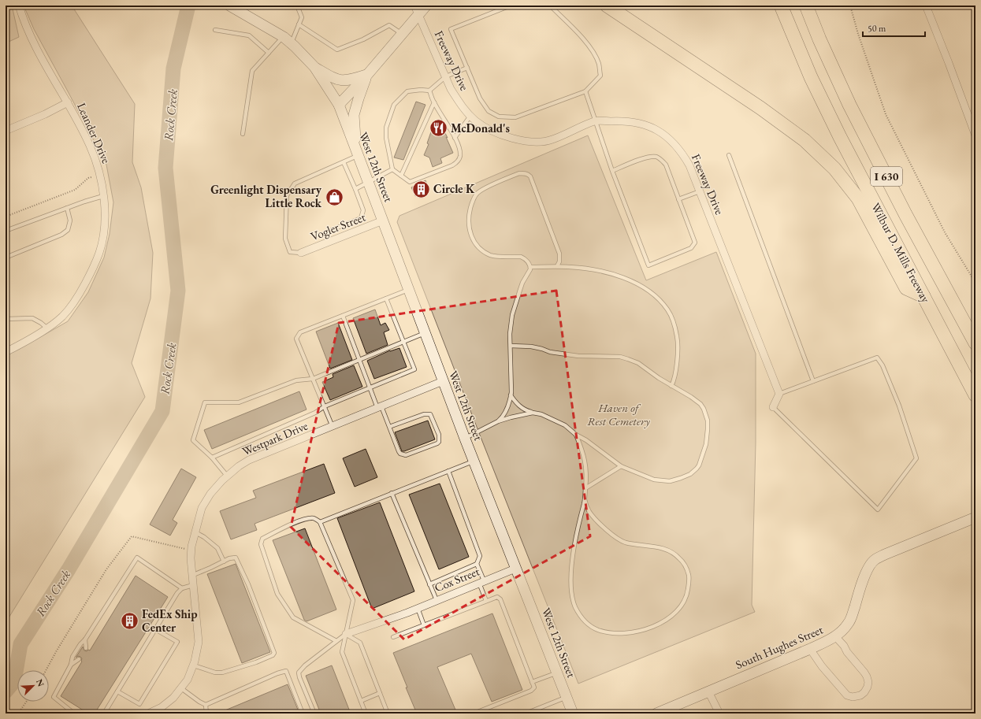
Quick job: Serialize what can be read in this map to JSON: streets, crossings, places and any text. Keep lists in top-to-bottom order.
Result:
{
  "streets": {
    "highway": ["I 630", "Wilbur D. Mills Freeway"],
    "main road": ["West 12th Street", "South Hughes Street"],
    "street": [
      "Freeway Drive",
      "Leander Drive",
      "Vogler Street",
      "Westpark Drive",
      "Cox Street"
    ]
  },
  "crossings": [
    ["West 12th Street", "Vogler Street"],
    ["West 12th Street", "Westpark Drive"],
    ["West 12th Street", "Cox Street"]
  ],
  "water": ["Rock Creek"],
  "parks": ["Haven of Rest Cemetery"],
  "places": {
    "restaurant": ["McDonald's"],
    "building": ["Circle K", "FedEx Ship Center"],
    "shop": ["Greenlight Dispensary Little Rock"]
  },
  "scale_bar": "50 m",
  "north": "top right"
}
